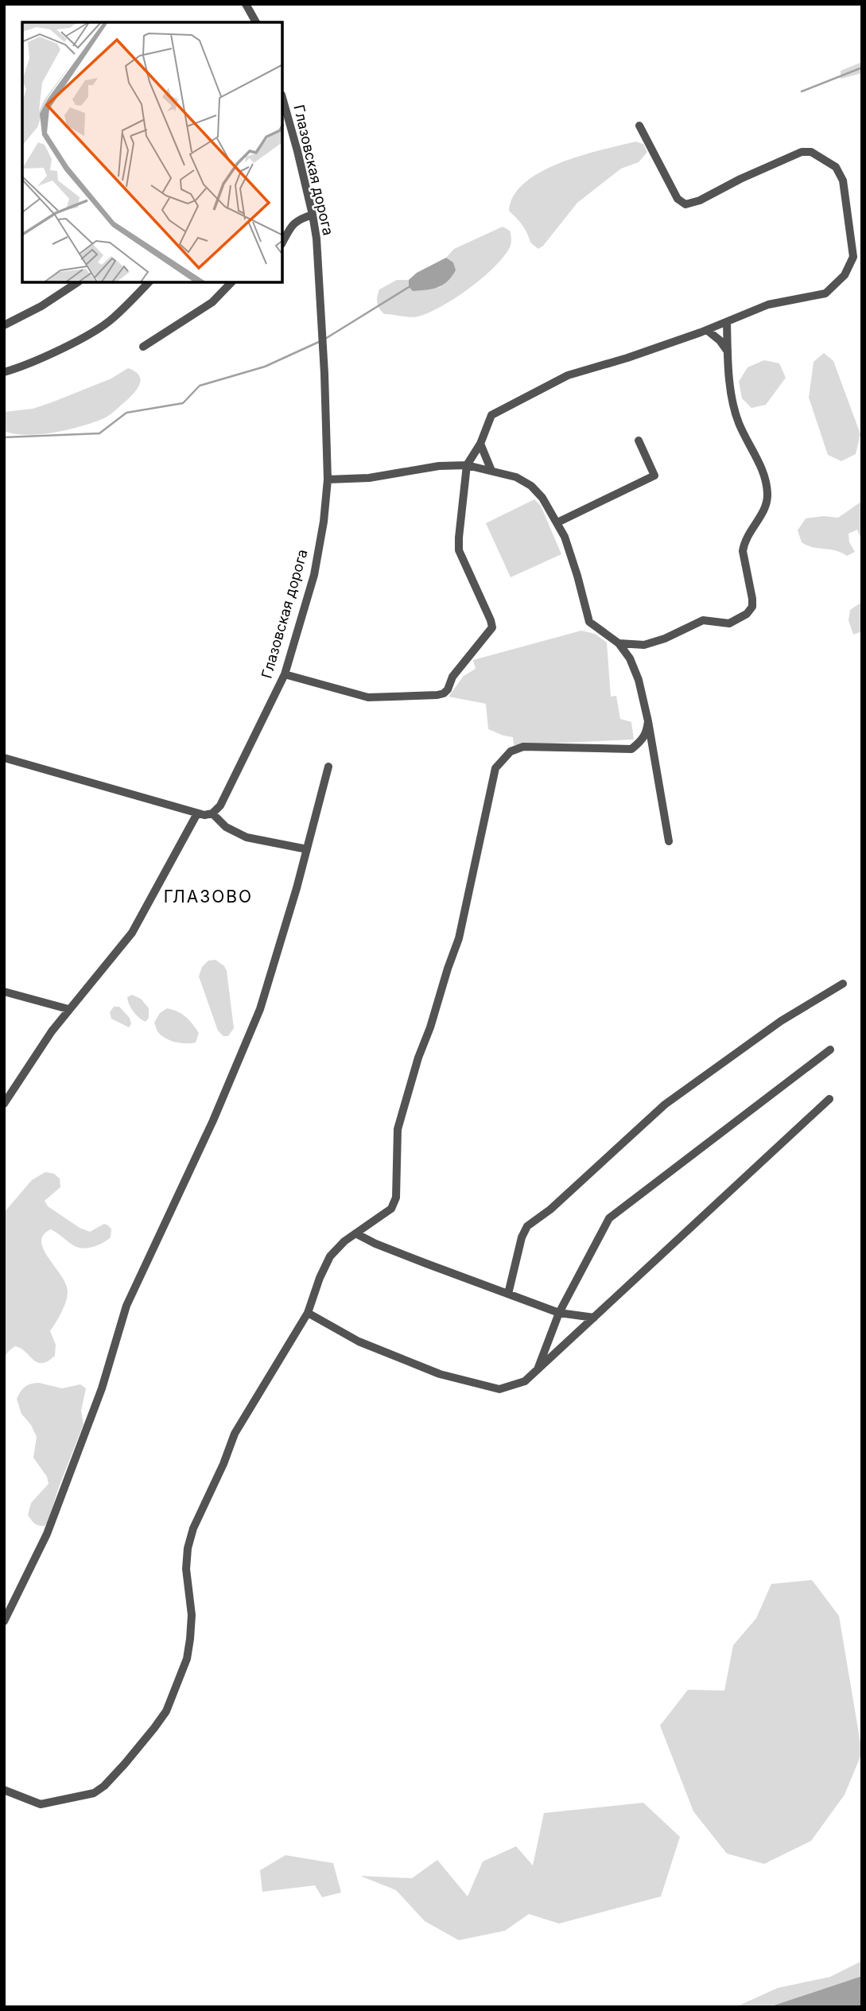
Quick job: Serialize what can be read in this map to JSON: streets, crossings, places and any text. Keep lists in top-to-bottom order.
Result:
{
  "streets": {
    "street": ["Глазовская дорога"]
  },
  "districts": ["ГЛАЗОВО"]
}
